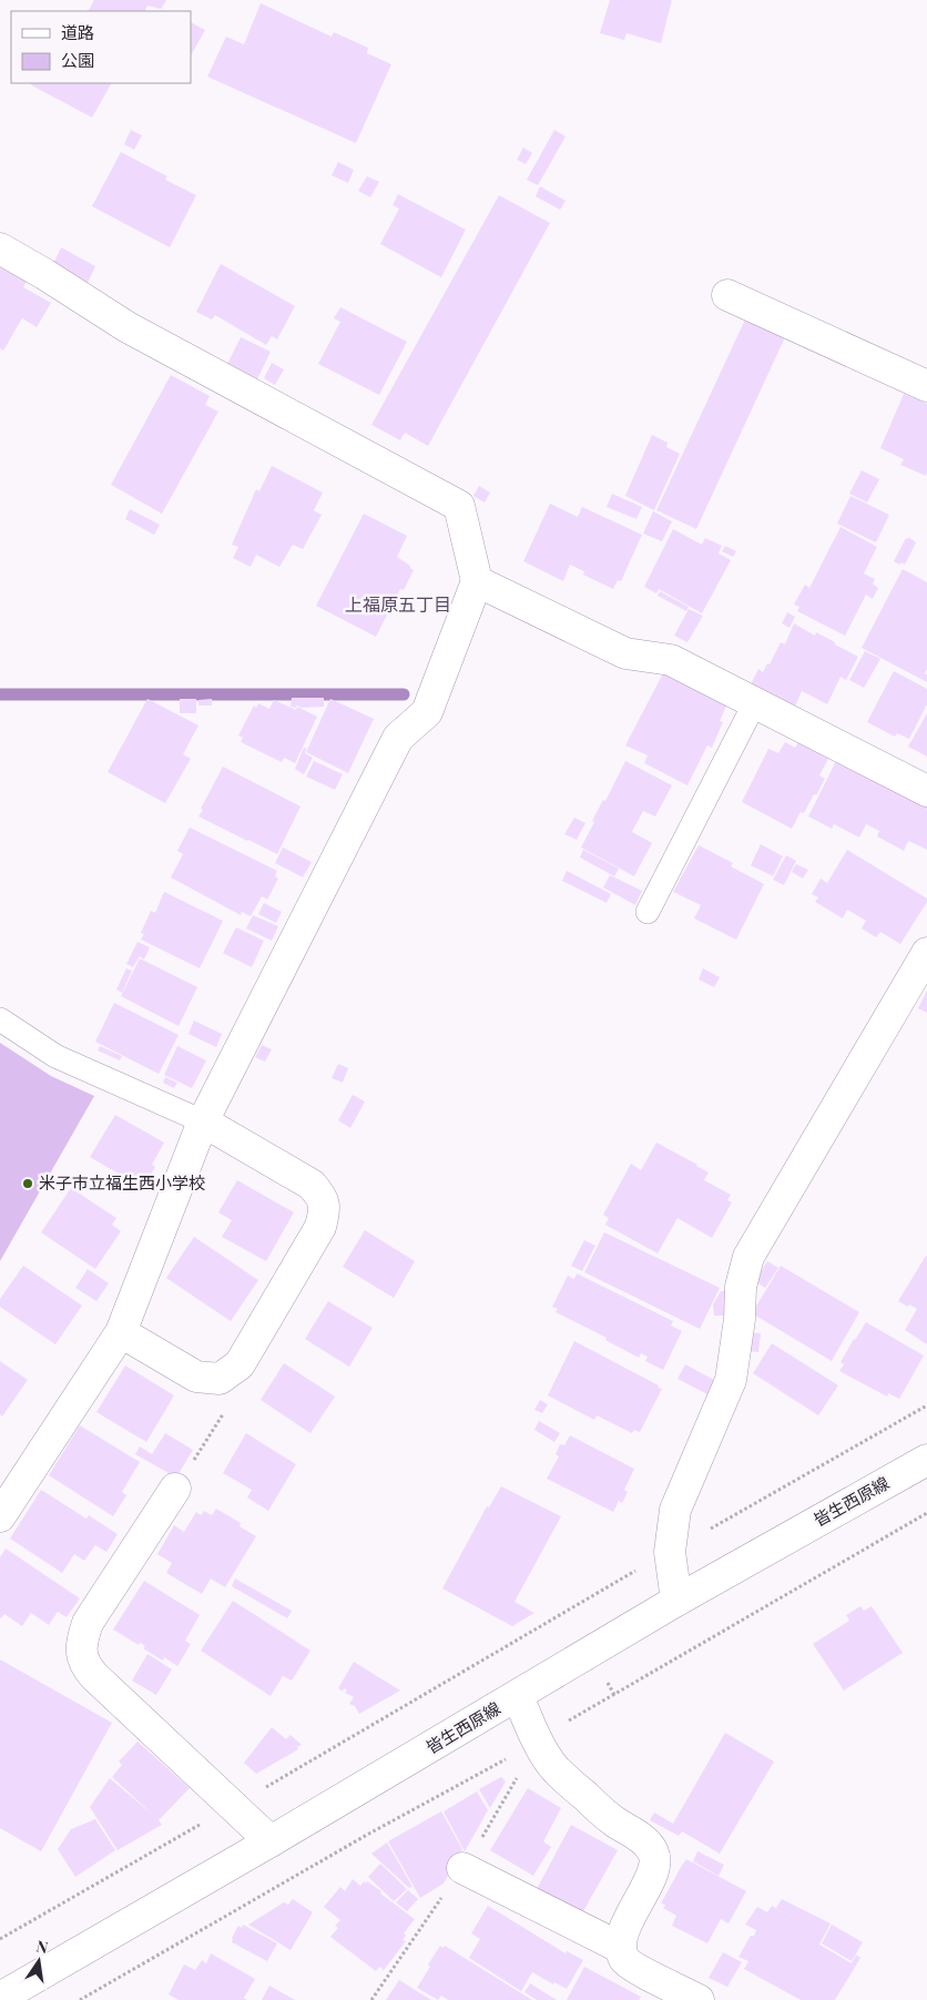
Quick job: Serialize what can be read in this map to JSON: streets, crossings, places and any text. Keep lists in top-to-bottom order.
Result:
{
  "streets": {
    "street": ["皆生西原線"]
  },
  "districts": ["上福原五丁目"],
  "places": ["米子市立福生西小学校"],
  "legend": ["道路", "公園"],
  "north": "top"
}
